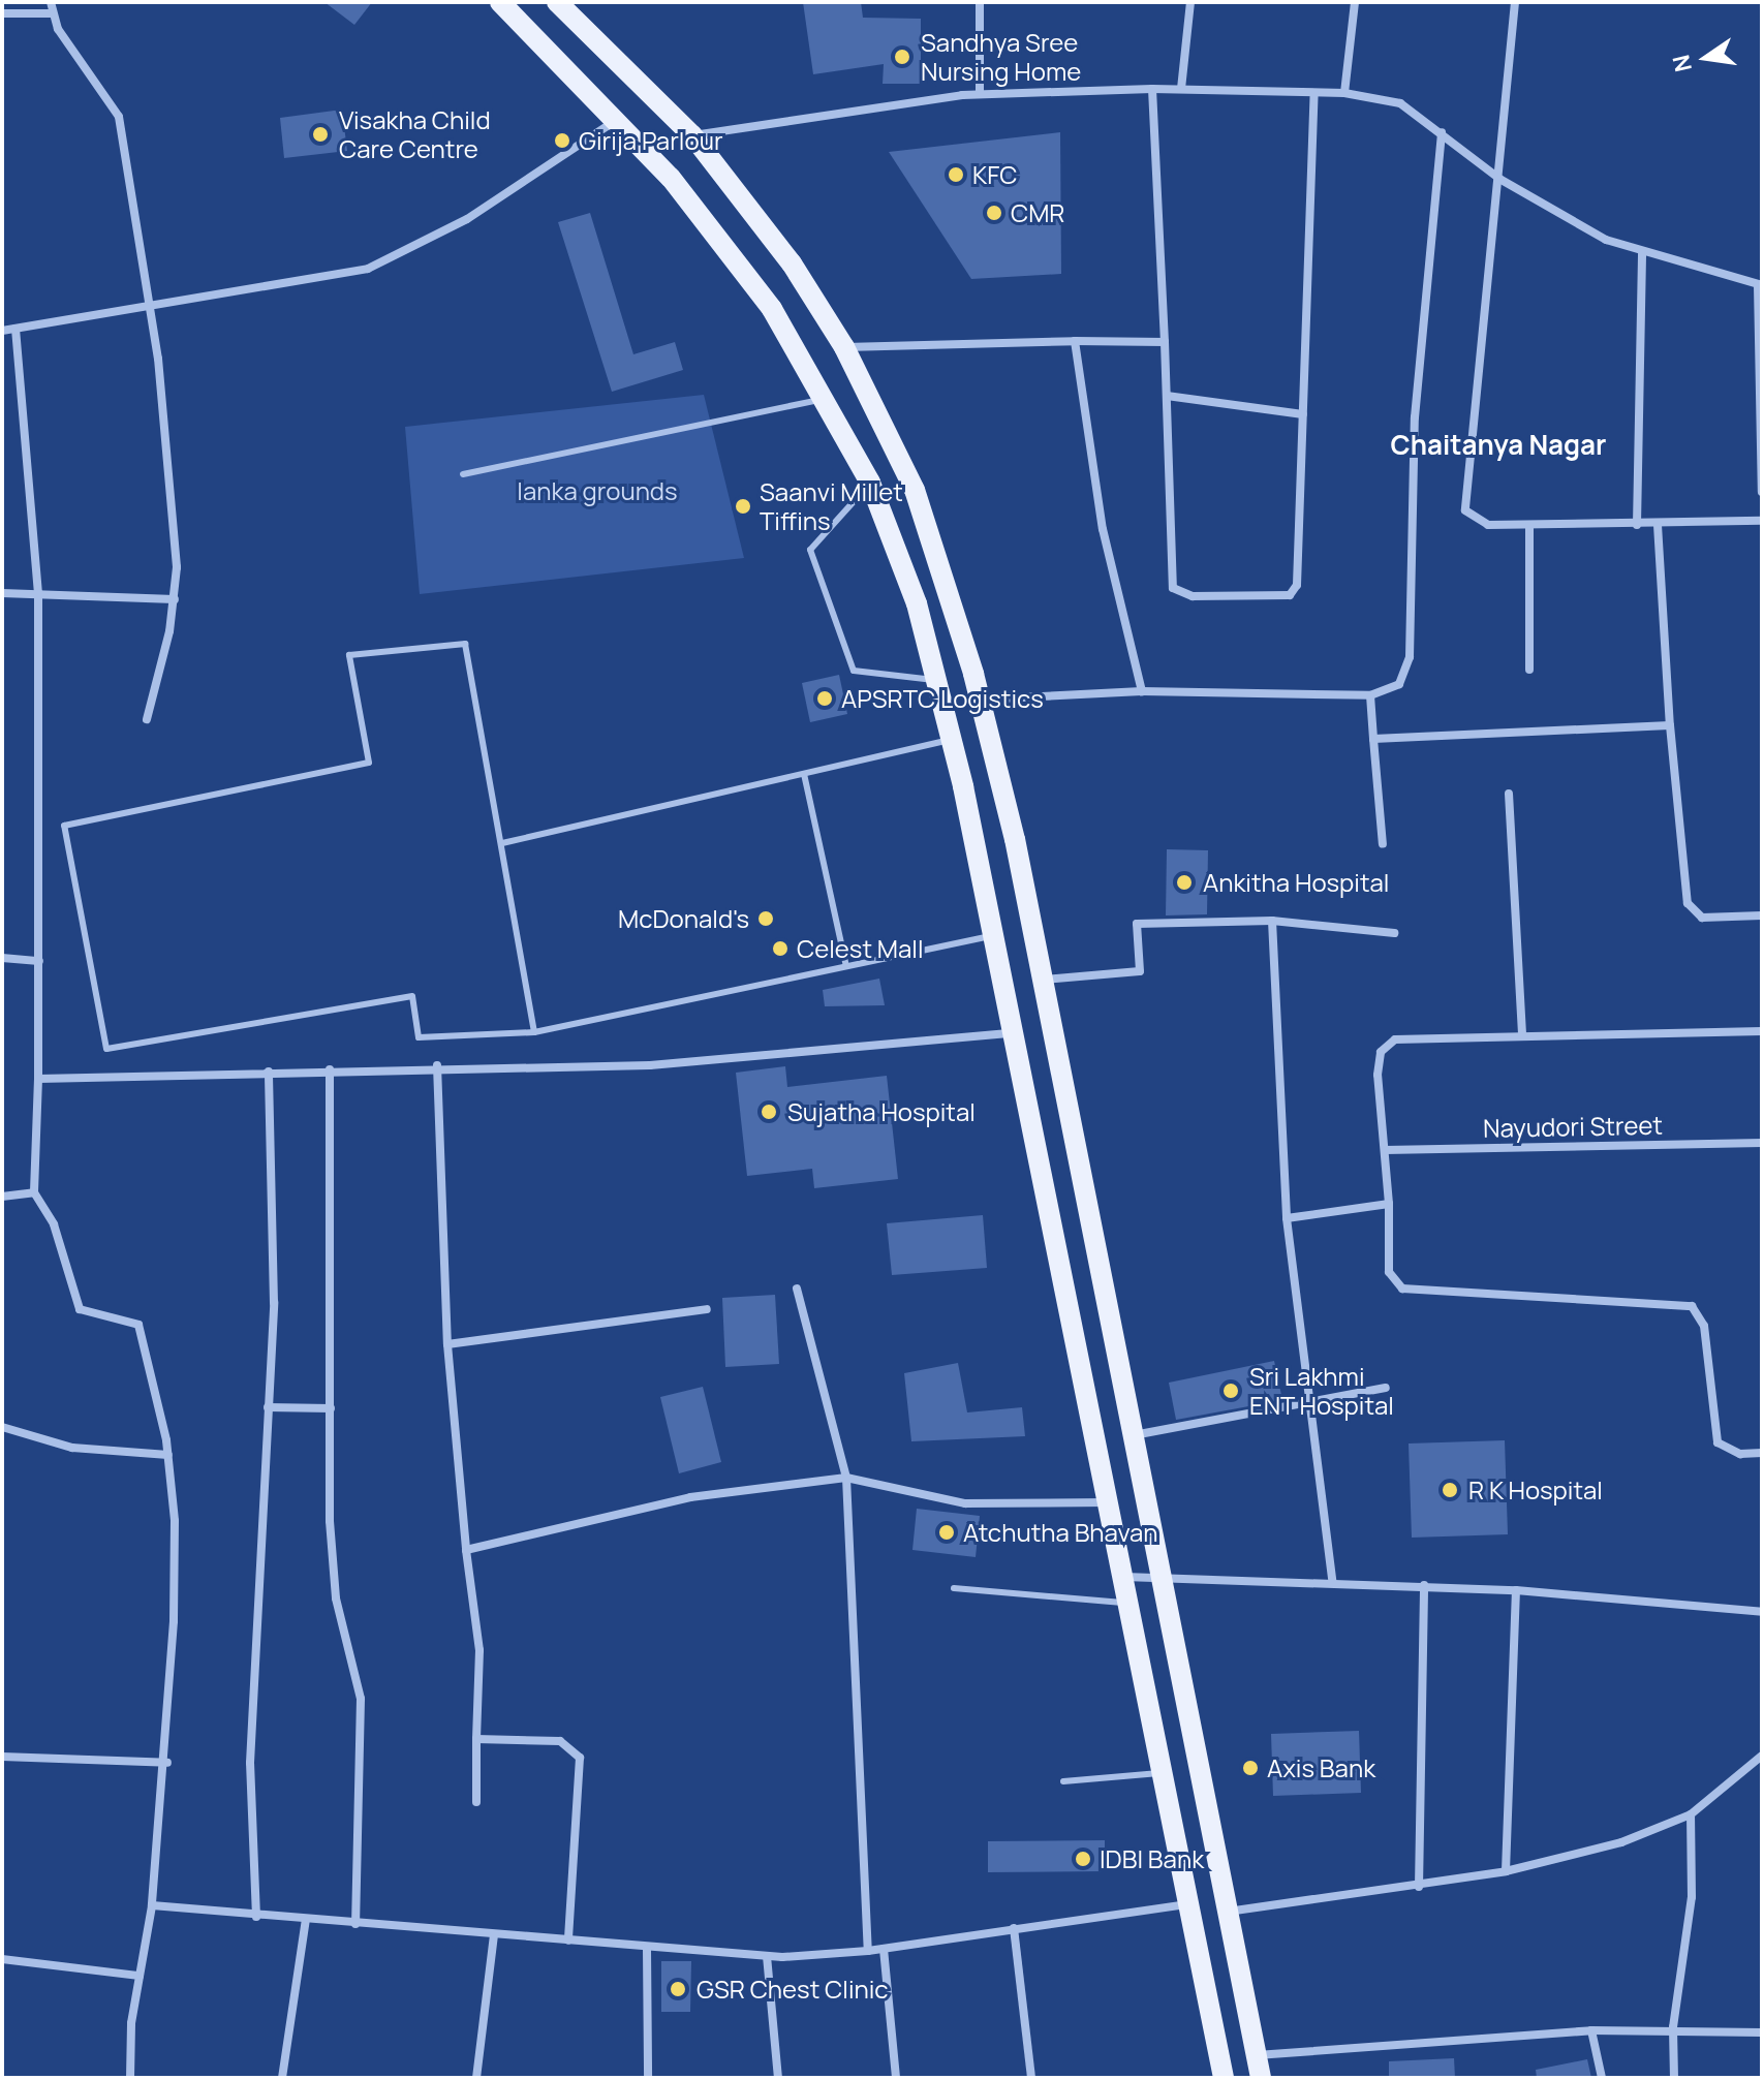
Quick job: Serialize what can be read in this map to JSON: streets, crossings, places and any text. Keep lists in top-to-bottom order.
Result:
{
  "streets": {
    "street": ["Nayudori Street"]
  },
  "districts": ["Chaitanya Nagar"],
  "parks": ["lanka grounds"],
  "places": [
    "Sandhya Sree Nursing Home",
    "Visakha Child Care Centre",
    "Girija Parlour",
    "KFC",
    "CMR",
    "Saanvi Millet Tiffins",
    "APSRTC Logistics",
    "Ankitha Hospital",
    "McDonald's",
    "Celest Mall",
    "Sujatha Hospital",
    "Sri Lakhmi ENT Hospital",
    "R K Hospital",
    "Atchutha Bhavan",
    "Axis Bank",
    "IDBI Bank",
    "GSR Chest Clinic"
  ],
  "north": "left"
}
